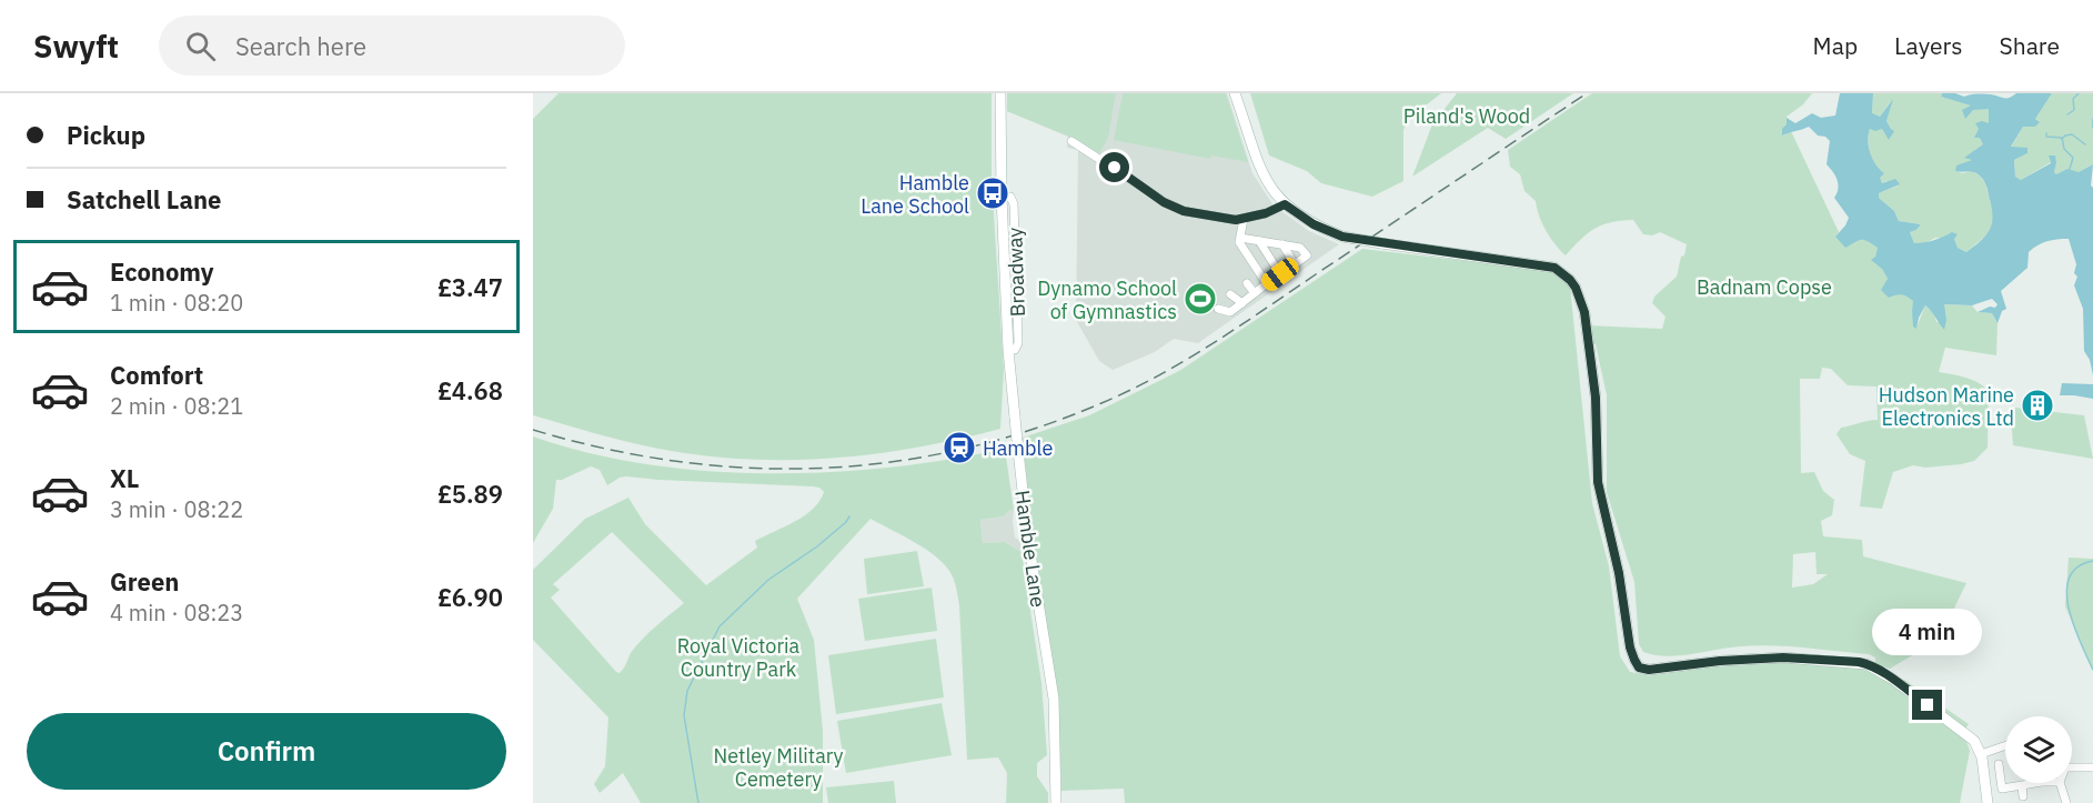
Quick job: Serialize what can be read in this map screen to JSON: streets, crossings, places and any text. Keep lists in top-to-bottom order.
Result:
{
  "streets": {
    "street": ["Hamble Lane"]
  },
  "parks": [
    "Piland's Wood",
    "Badnam Copse",
    "Royal Victoria Country Park",
    "Netley Military Cemetery"
  ],
  "places": {
    "bus stop": ["Hamble Lane School"],
    "sports": ["Dynamo School of Gymnastics"],
    "building": ["Hudson Marine Electronics Ltd"],
    "station": ["Hamble"]
  },
  "page": {
    "header": "Swyft",
    "search": "Search here",
    "nav": ["Map", "Layers", "Share"],
    "banner": ["Pickup", "Satchell Lane"],
    "list": [
      {
        "name": "Economy",
        "note": "1 min · 08:20",
        "value": "£3.47"
      },
      {
        "name": "Comfort",
        "note": "2 min · 08:21",
        "value": "£4.68"
      },
      {
        "name": "XL",
        "note": "3 min · 08:22",
        "value": "£5.89"
      },
      {
        "name": "Green",
        "note": "4 min · 08:23",
        "value": "£6.90"
      }
    ],
    "bubble": "4 min",
    "buttons": "Confirm"
  }
}
